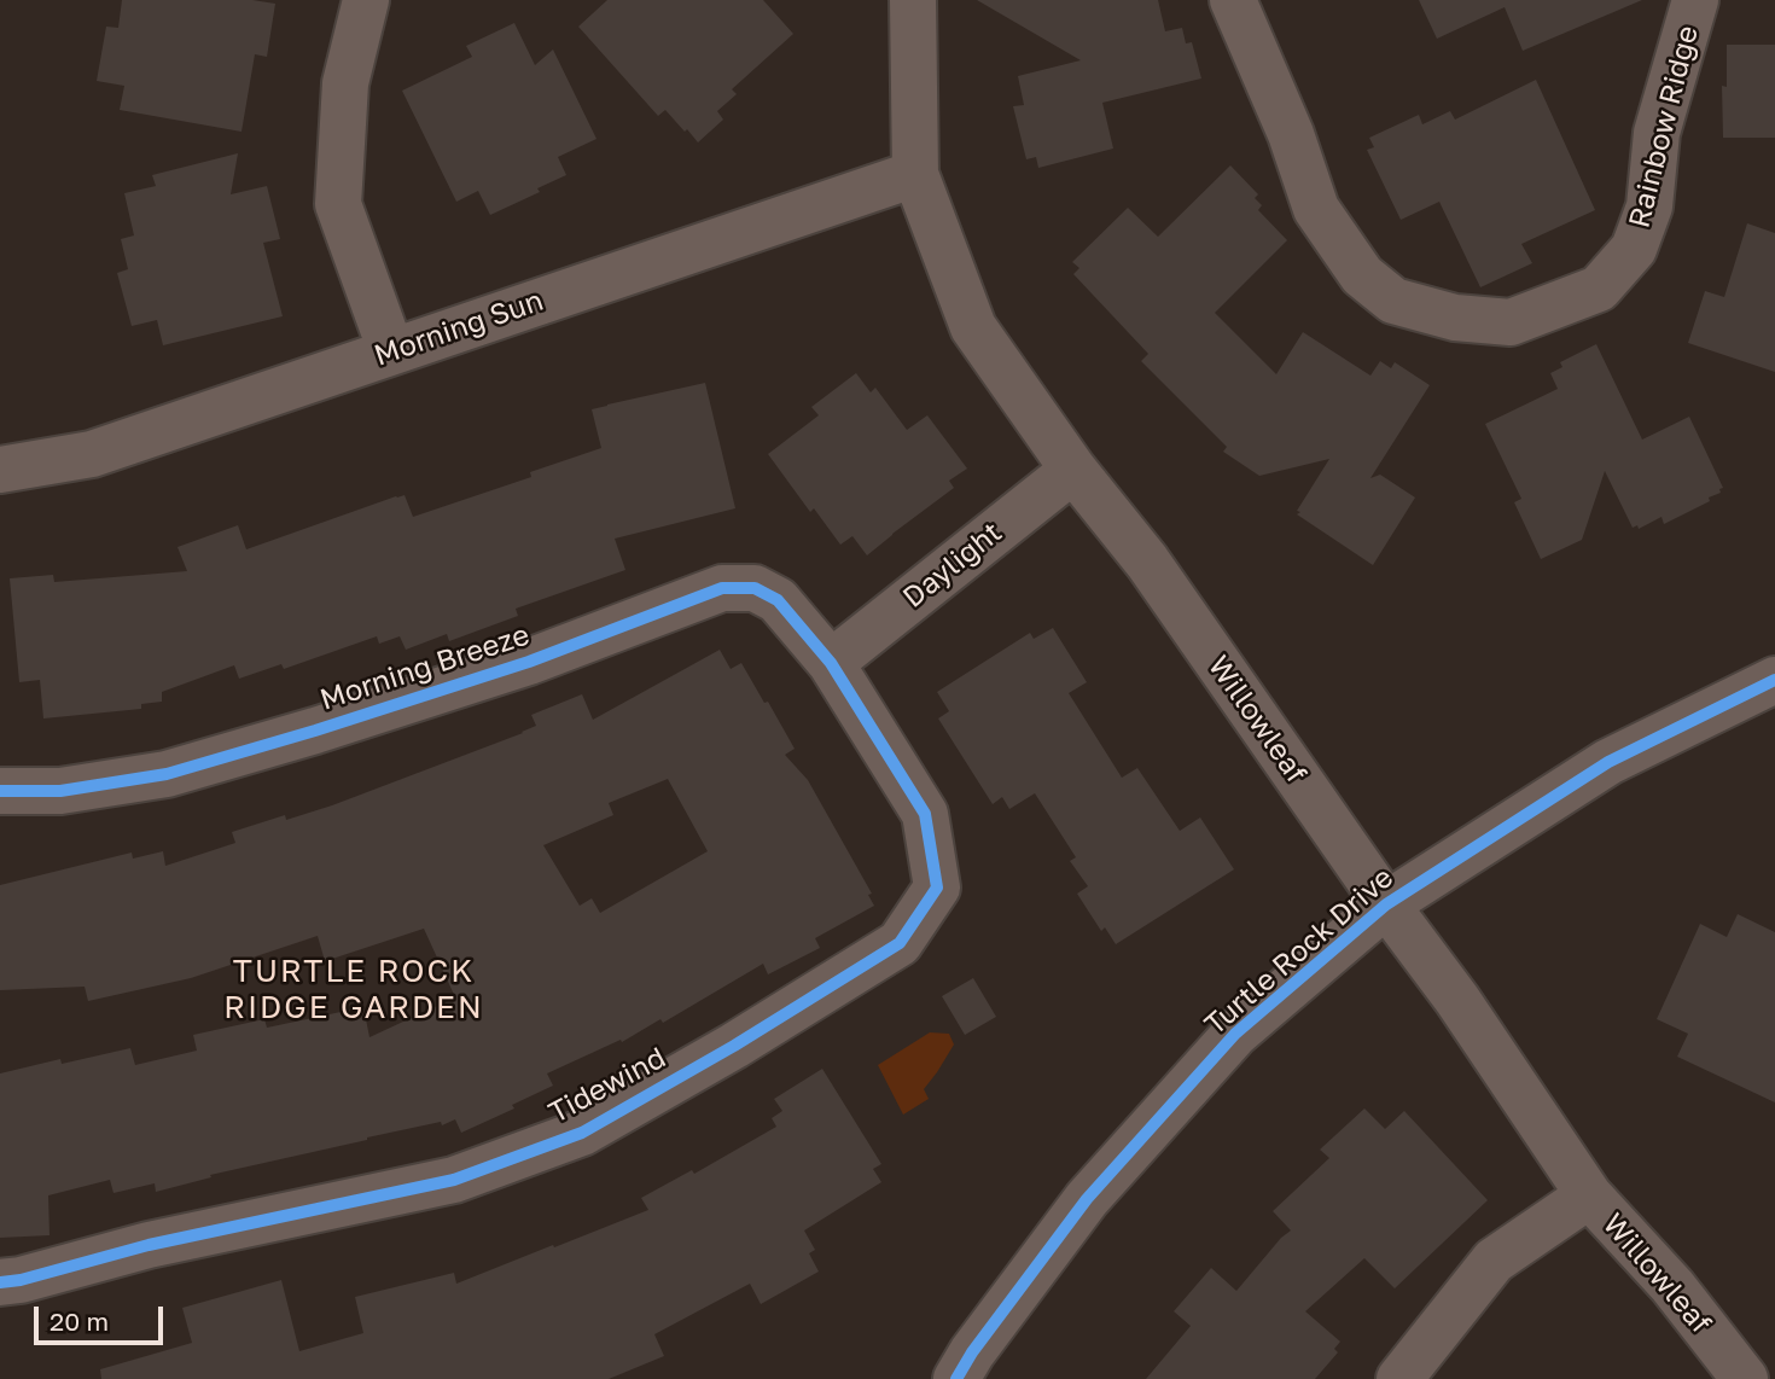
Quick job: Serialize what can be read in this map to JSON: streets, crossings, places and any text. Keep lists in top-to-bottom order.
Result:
{
  "streets": {
    "street": [
      "Rainbow Ridge",
      "Morning Sun",
      "Daylight",
      "Morning Breeze",
      "Willowleaf",
      "Turtle Rock Drive",
      "Tidewind"
    ]
  },
  "crossings": [
    ["Morning Sun", "Willowleaf"],
    ["Daylight", "Morning Breeze"],
    ["Daylight", "Willowleaf"],
    ["Daylight", "Tidewind"],
    ["Morning Breeze", "Tidewind"],
    ["Willowleaf", "Turtle Rock Drive"]
  ],
  "districts": ["TURTLE ROCK RIDGE GARDEN"],
  "scale_bar": "20 m"
}
